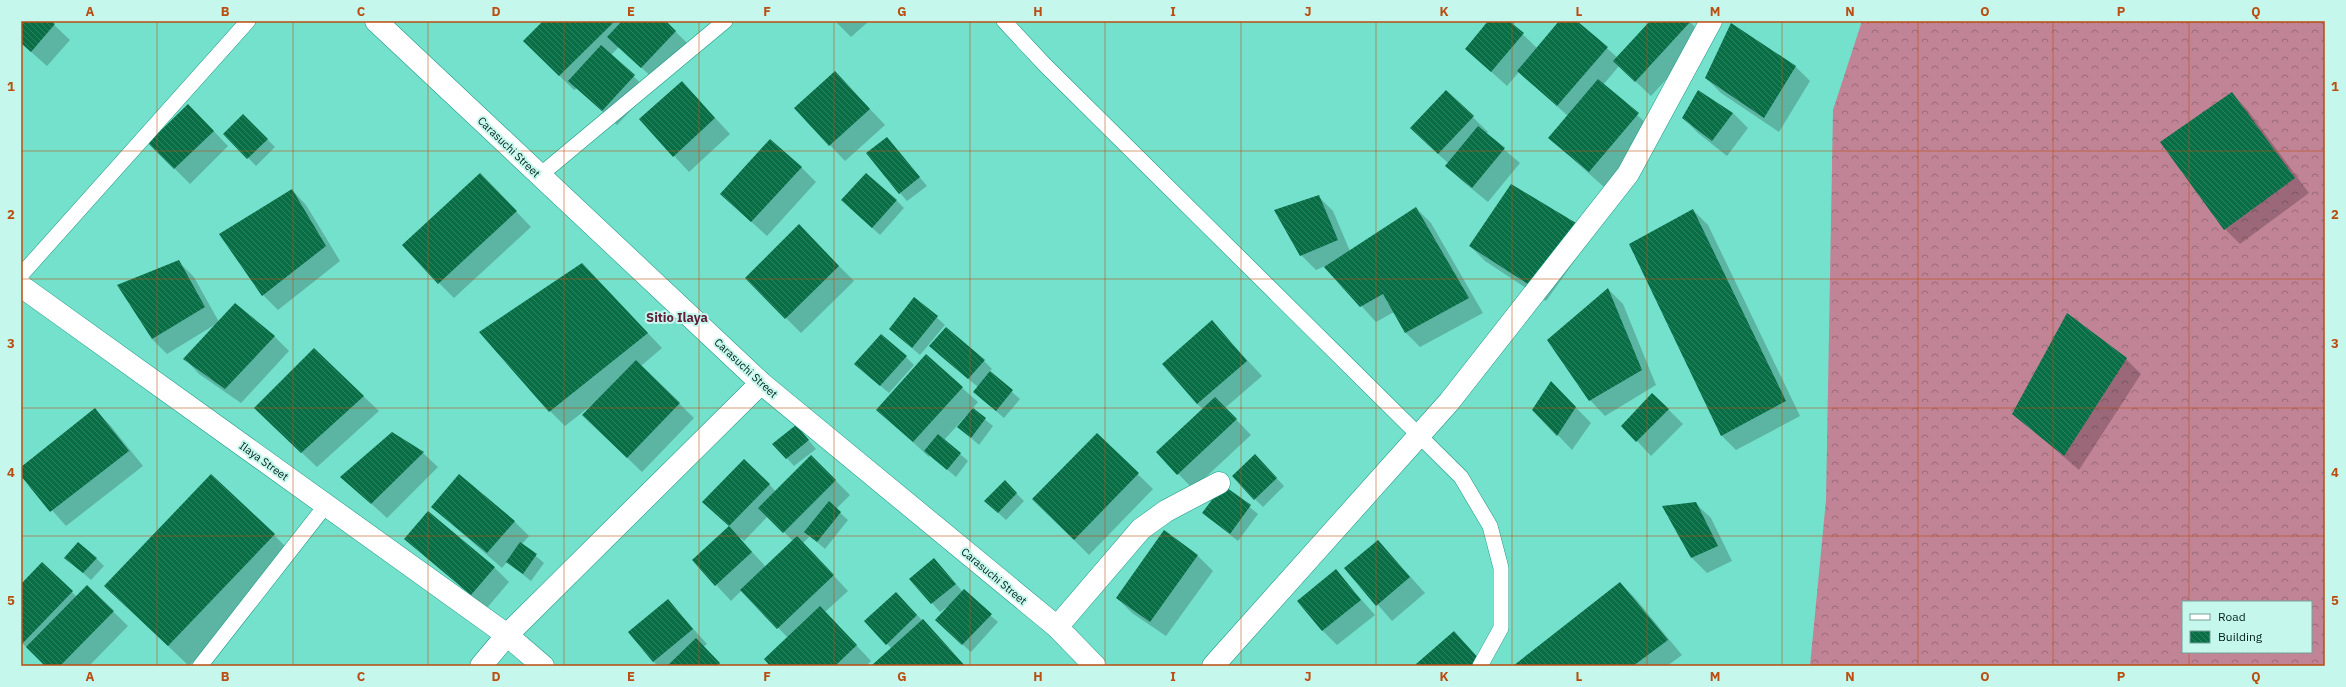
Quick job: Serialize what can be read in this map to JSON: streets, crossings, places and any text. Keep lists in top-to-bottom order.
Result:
{
  "streets": {
    "street": ["Carasuchi Street", "Ilaya Street"]
  },
  "districts": ["Sitio Ilaya"],
  "legend": ["Road", "Building"],
  "grid": {
    "columns": [
      "A",
      "B",
      "C",
      "D",
      "E",
      "F",
      "G",
      "H",
      "I",
      "J",
      "K",
      "L",
      "M",
      "N",
      "O",
      "P",
      "Q"
    ],
    "rows": [
      "1",
      "2",
      "3",
      "4",
      "5"
    ]
  }
}
